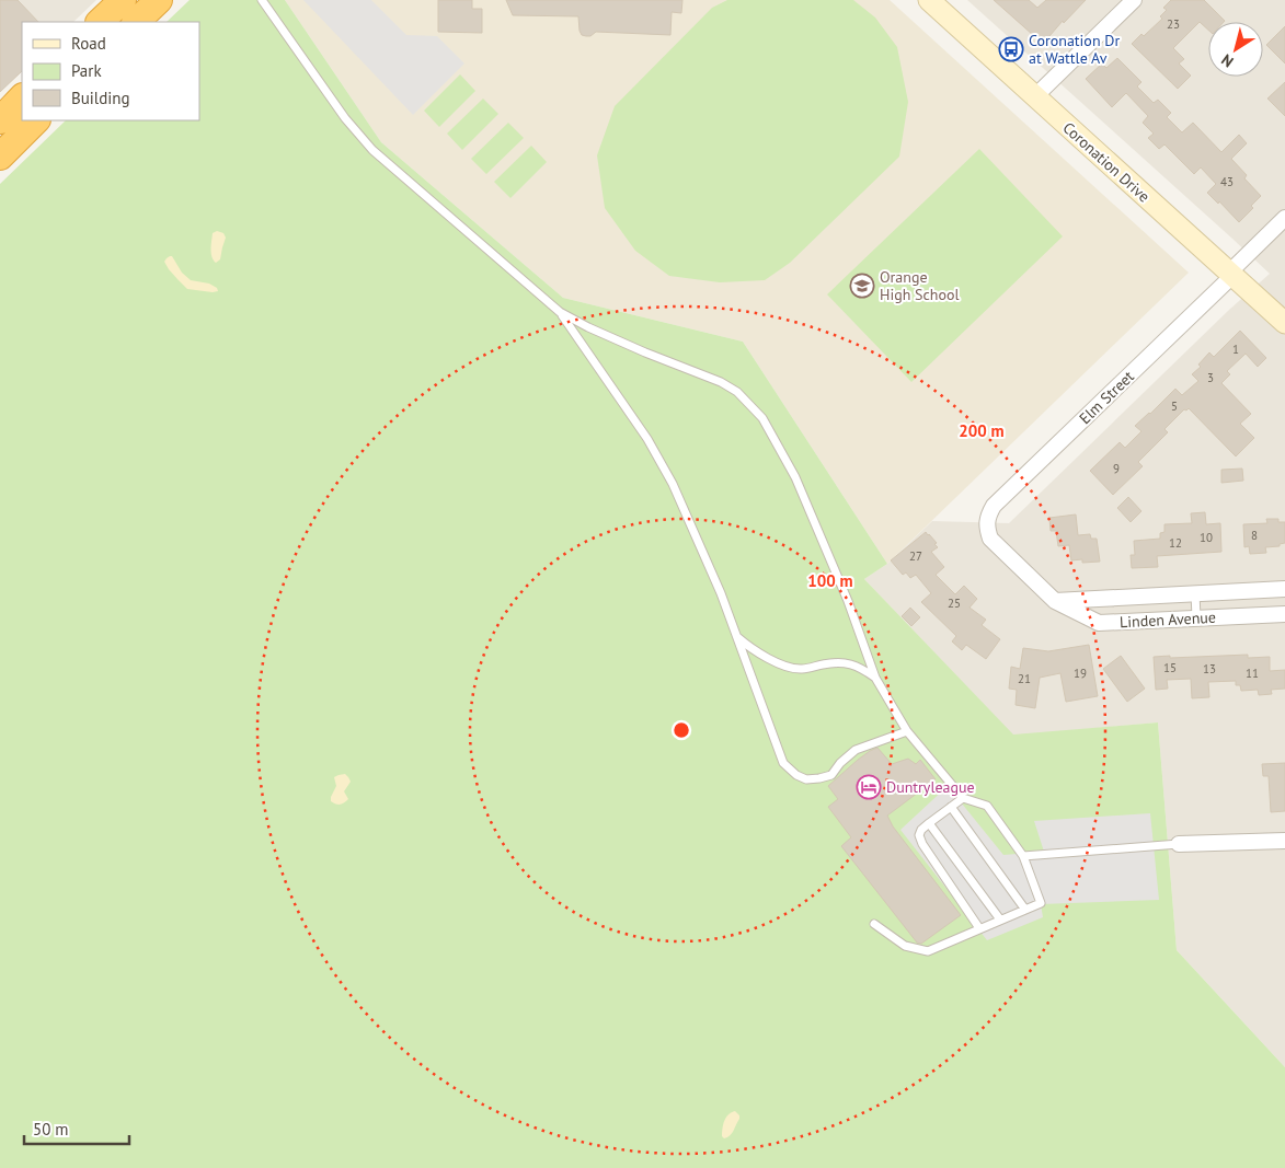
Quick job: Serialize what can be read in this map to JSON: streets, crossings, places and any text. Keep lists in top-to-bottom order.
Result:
{
  "streets": {
    "main road": ["Coronation Drive"],
    "street": ["Elm Street", "Linden Avenue"]
  },
  "crossings": [
    ["Coronation Drive", "Elm Street"],
    ["Elm Street", "Linden Avenue"]
  ],
  "places": {
    "bus stop": ["Coronation Dr at Wattle Av"],
    "school or university": ["Orange High School"],
    "hotel": ["Duntryleague"]
  },
  "house_numbers": [
    "23",
    "43",
    "1",
    "3",
    "5",
    "9",
    "8",
    "10",
    "12",
    "27",
    "25",
    "15",
    "13",
    "19",
    "11",
    "21"
  ],
  "legend": ["Road", "Park", "Building"],
  "scale_bar": "50 m",
  "north": "bottom left",
  "rings": ["200 m", "100 m"]
}
